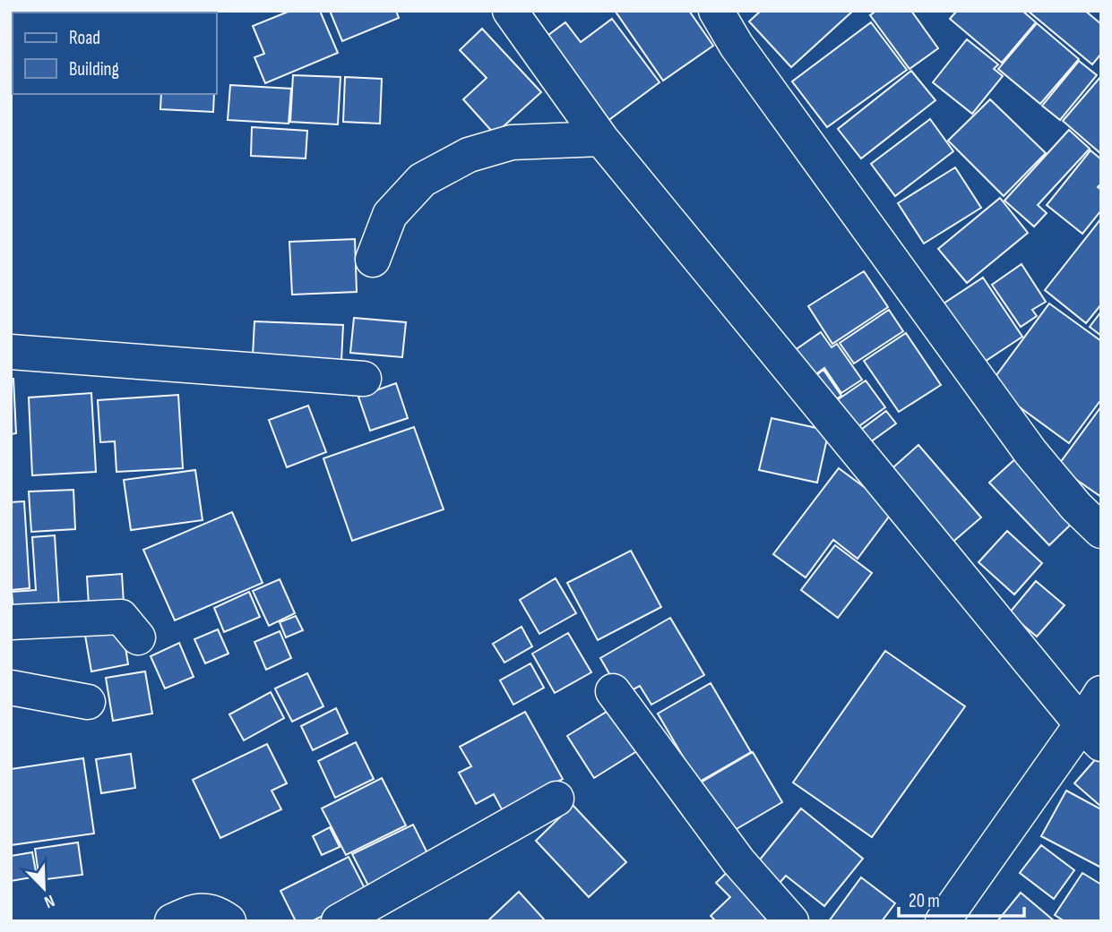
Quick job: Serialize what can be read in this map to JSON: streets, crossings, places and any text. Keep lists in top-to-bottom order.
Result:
{
  "legend": ["Road", "Building"],
  "scale_bar": "20 m",
  "north": "bottom right"
}
